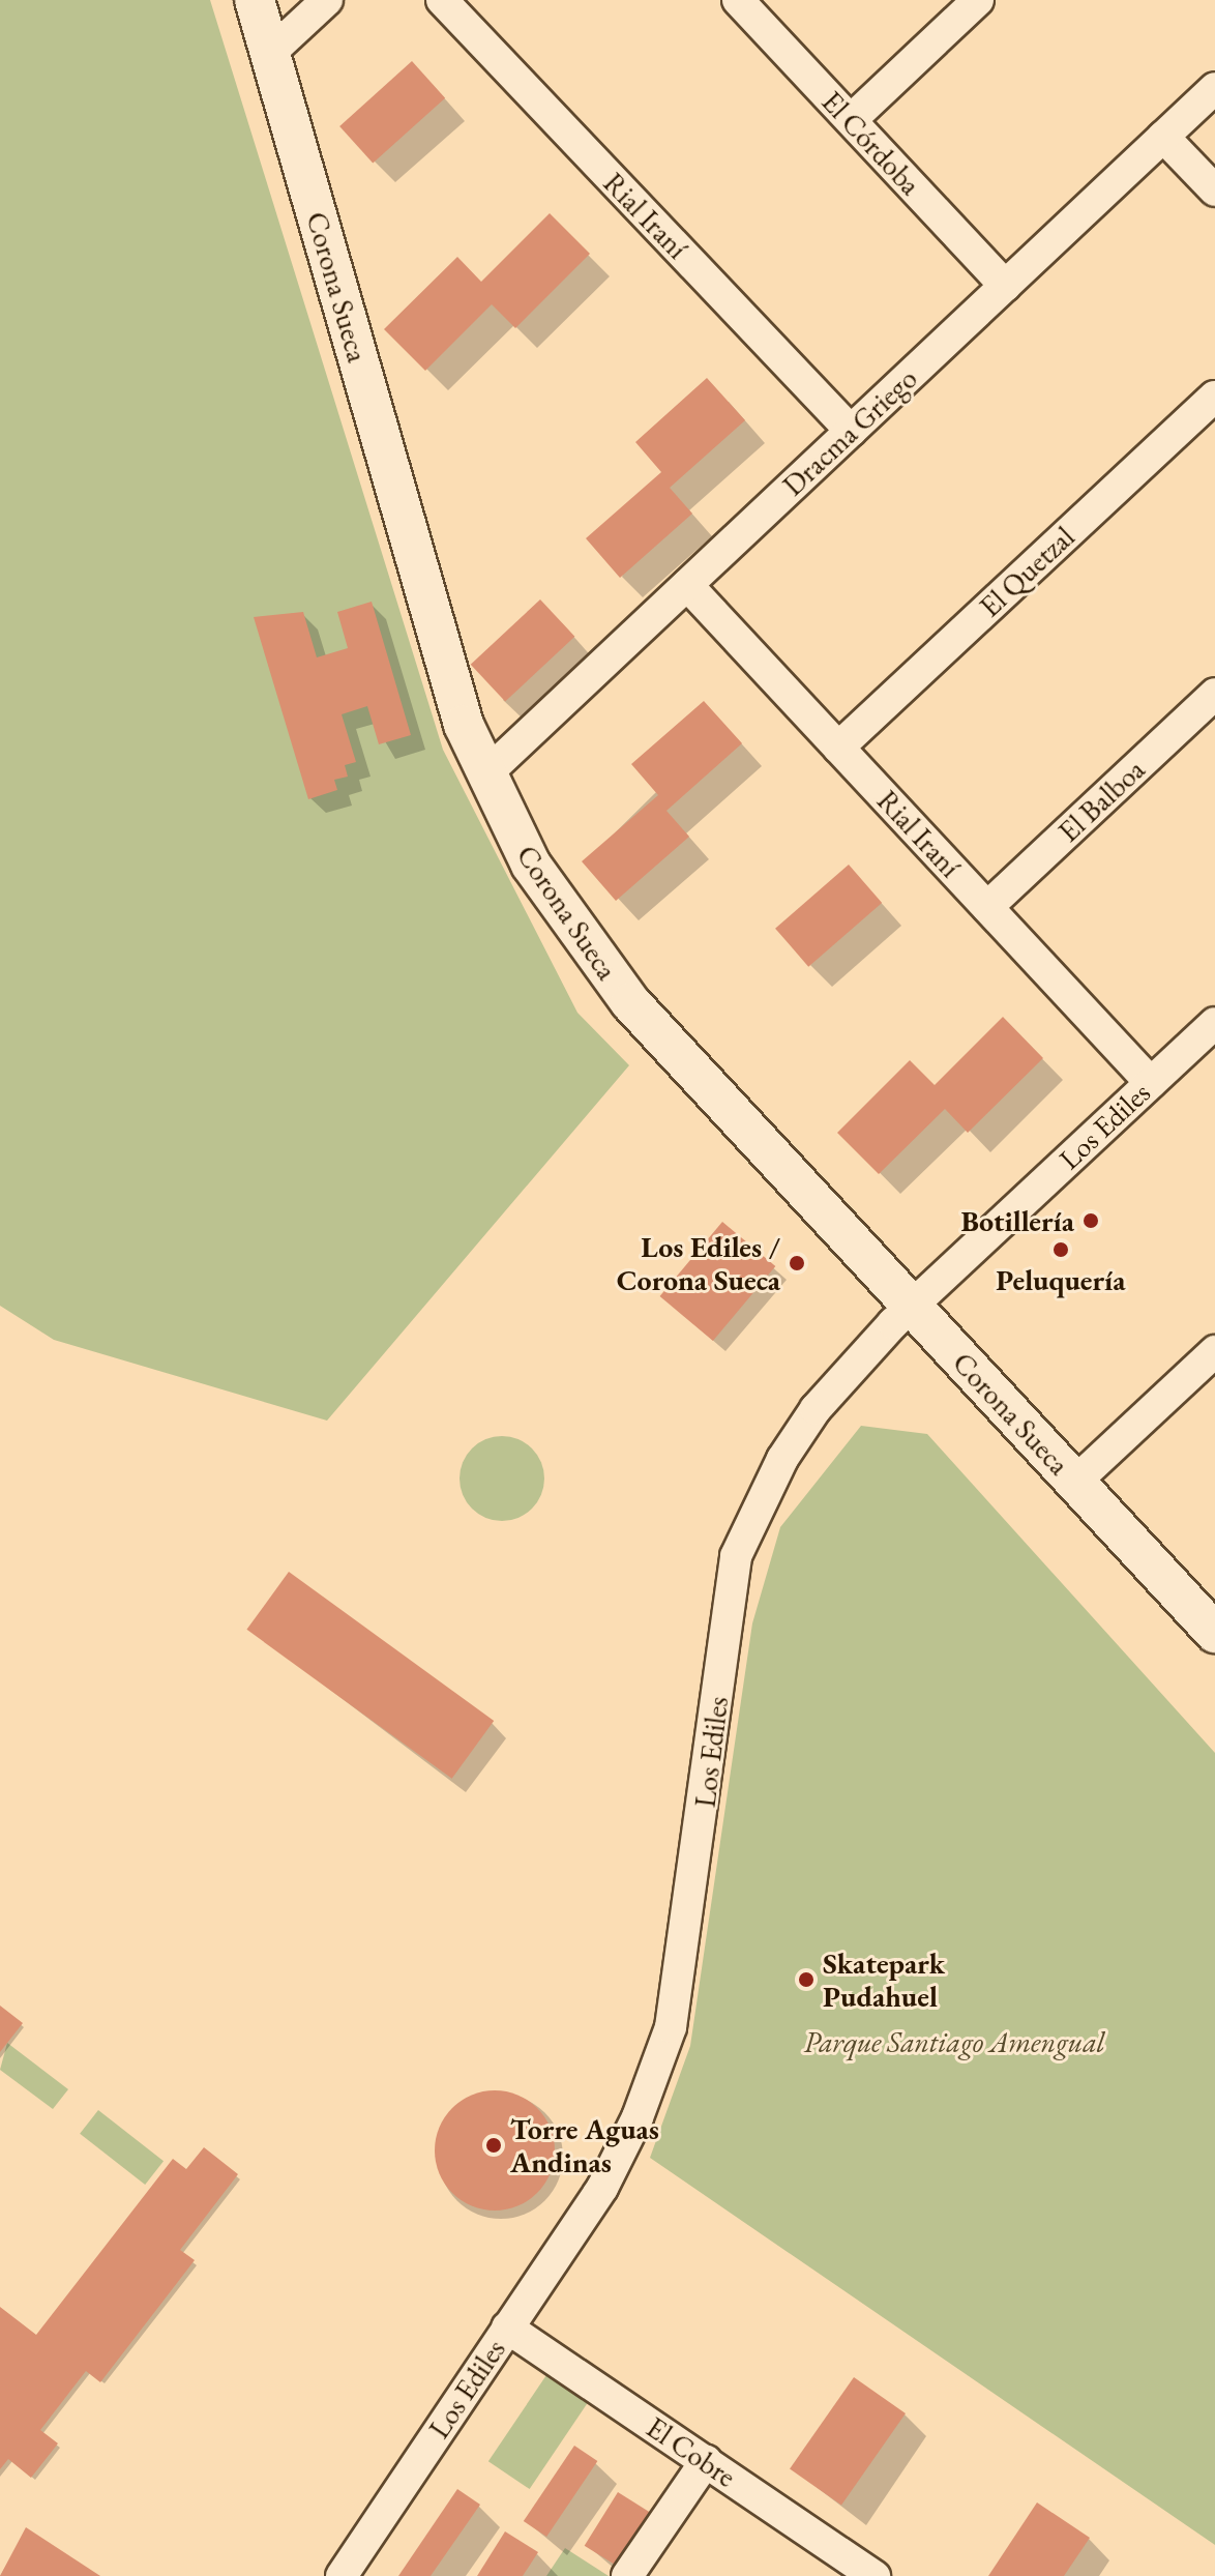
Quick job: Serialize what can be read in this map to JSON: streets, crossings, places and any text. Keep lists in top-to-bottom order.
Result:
{
  "streets": {
    "street": [
      "El Córdoba",
      "Rial Iraní",
      "Corona Sueca",
      "Dracma Griego",
      "El Quetzal",
      "El Balboa",
      "Los Ediles",
      "El Cobre"
    ]
  },
  "crossings": [
    ["El Córdoba", "Dracma Griego"],
    ["Rial Iraní", "Dracma Griego"],
    ["Rial Iraní", "El Quetzal"],
    ["Rial Iraní", "El Balboa"],
    ["Rial Iraní", "Los Ediles"],
    ["Corona Sueca", "Dracma Griego"],
    ["Corona Sueca", "Los Ediles"],
    ["Los Ediles", "El Cobre"]
  ],
  "parks": ["Parque Santiago Amengual"],
  "places": [
    "Botillería",
    "Peluquería",
    "Los Ediles / Corona Sueca",
    "Skatepark Pudahuel",
    "Torre Aguas Andinas"
  ]
}
